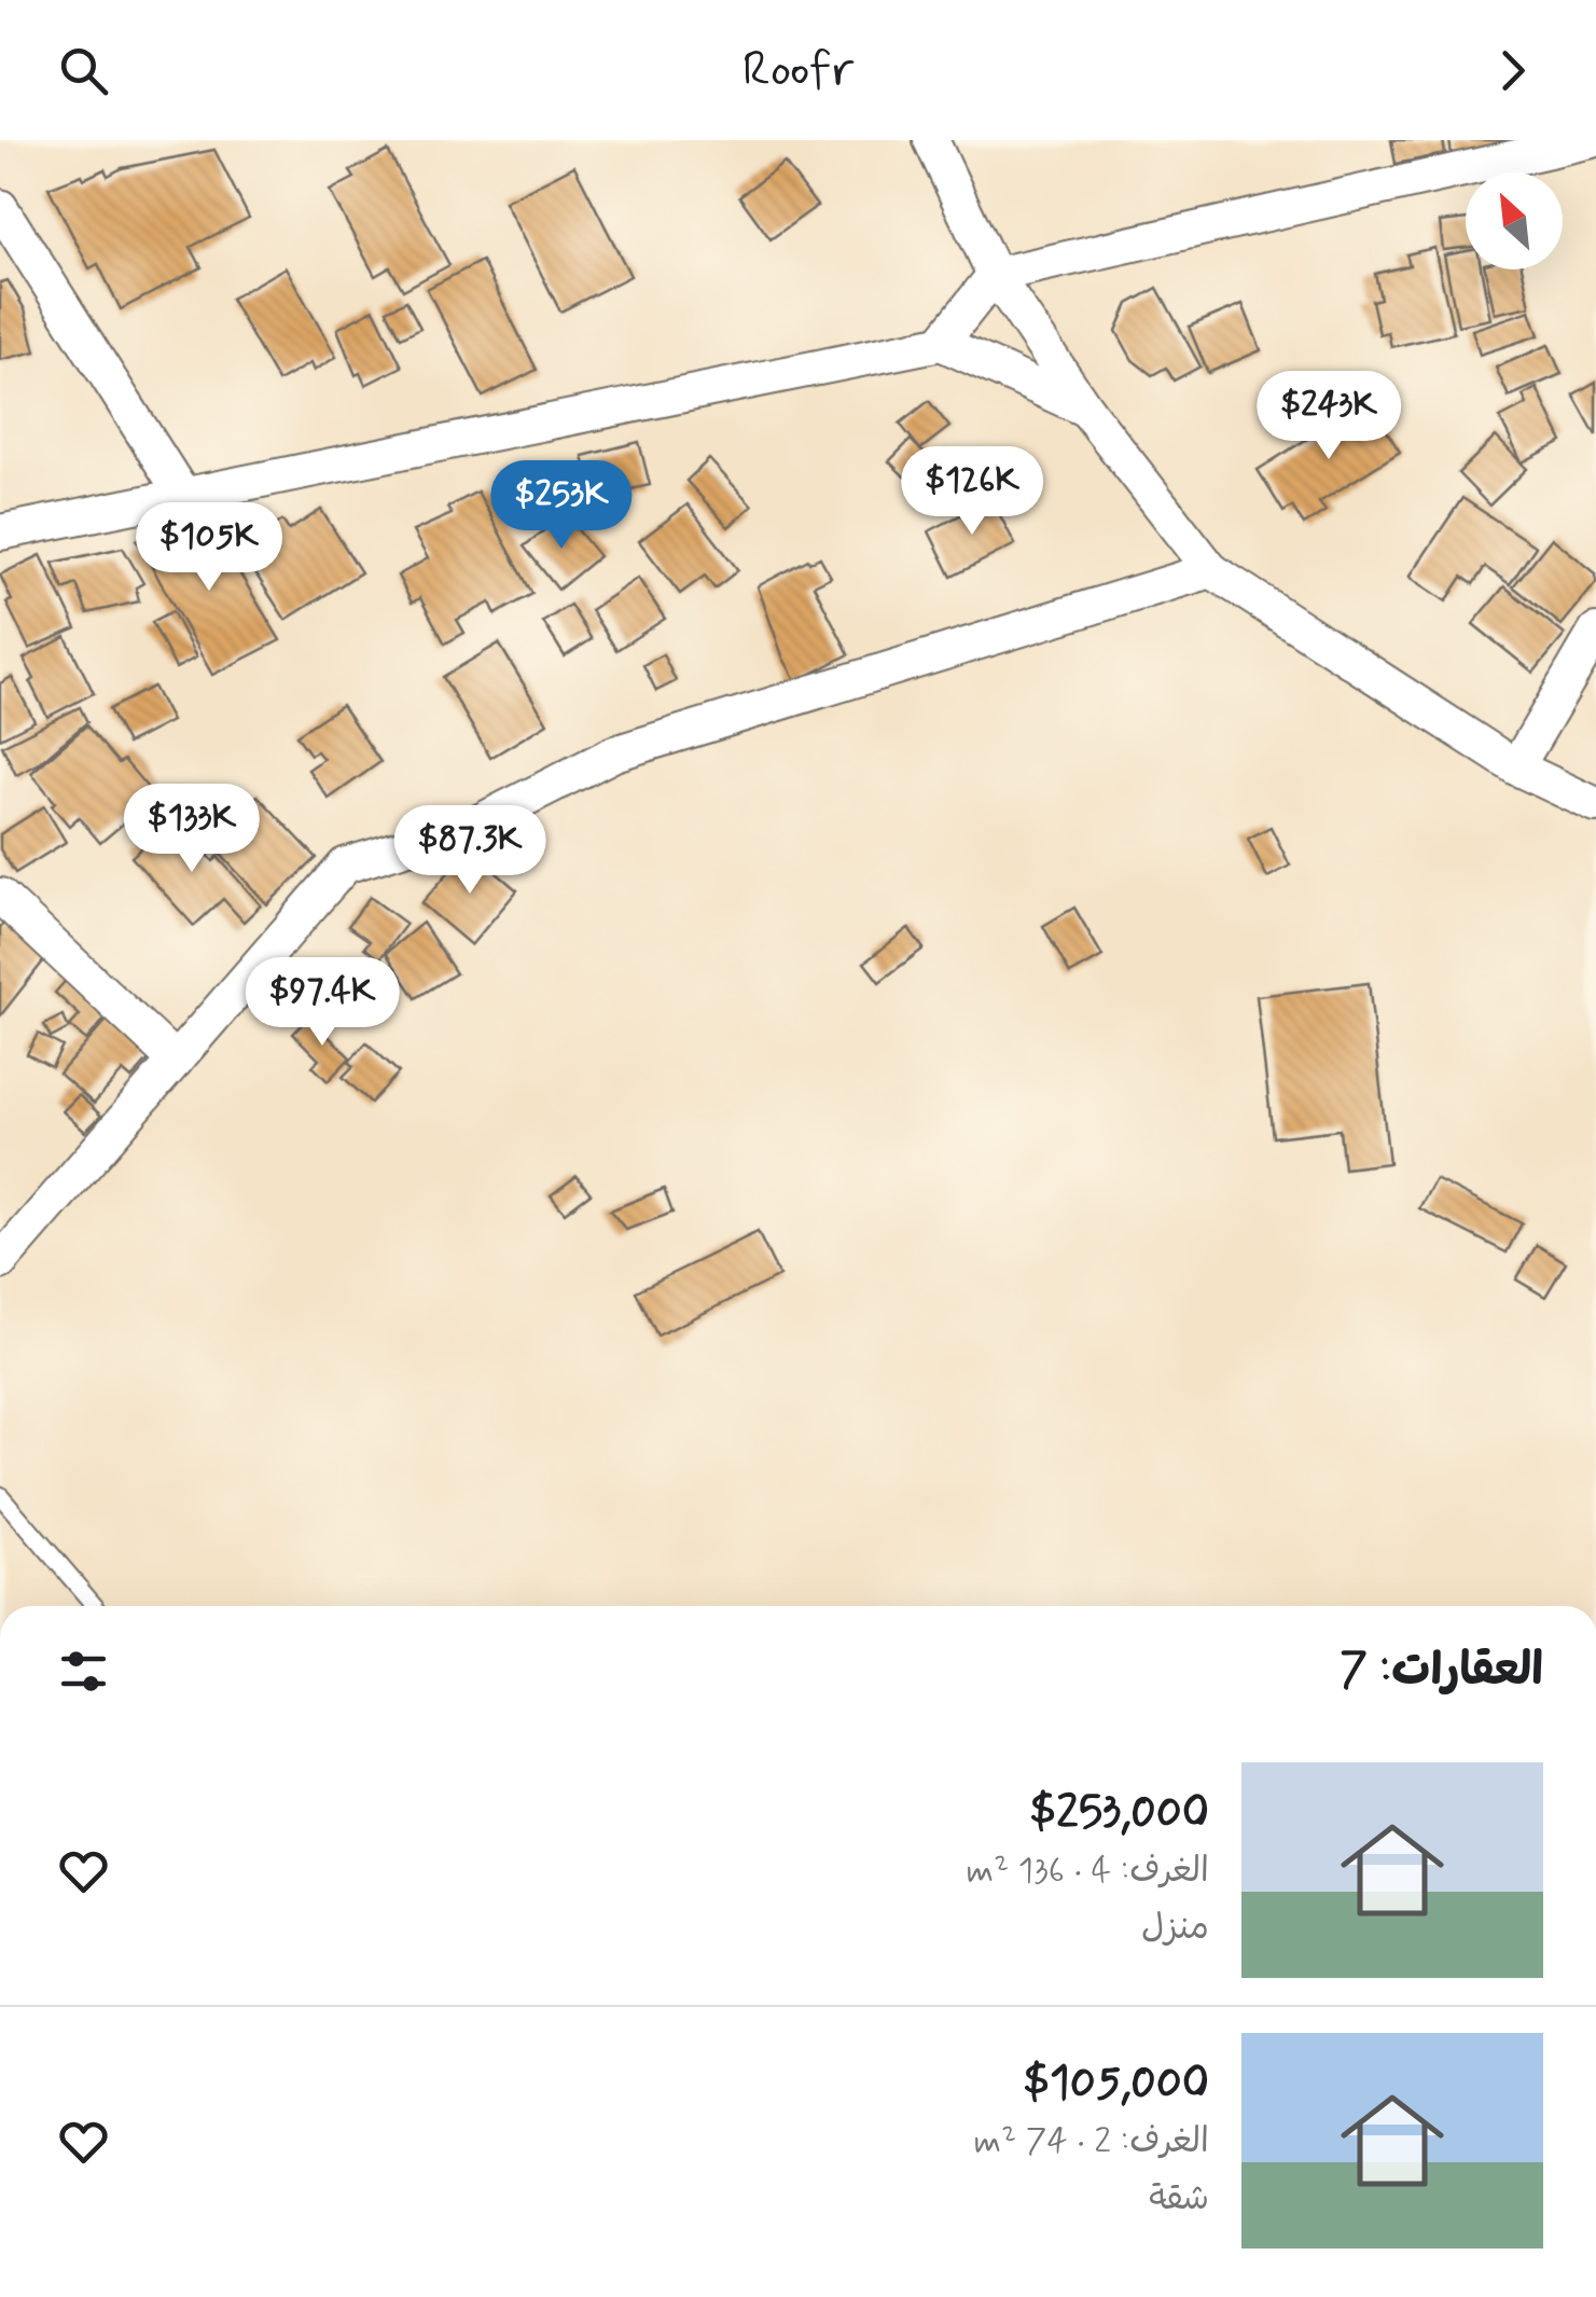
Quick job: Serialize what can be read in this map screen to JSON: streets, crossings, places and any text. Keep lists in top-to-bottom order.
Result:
{
  "north": "top left",
  "page": {
    "header": "Roofr",
    "price": [
      "$243K",
      "$126K",
      "$253K",
      "$105K",
      "$133K",
      "$87.3K",
      "$97.4K"
    ],
    "heading": "العقارات: 7",
    "list": [
      {
        "name": "$253,000",
        "note": "الغرف: 4 · 136 m² · منزل"
      },
      {
        "name": "$105,000",
        "note": "الغرف: 2 · 74 m² · شقة"
      }
    ]
  }
}
